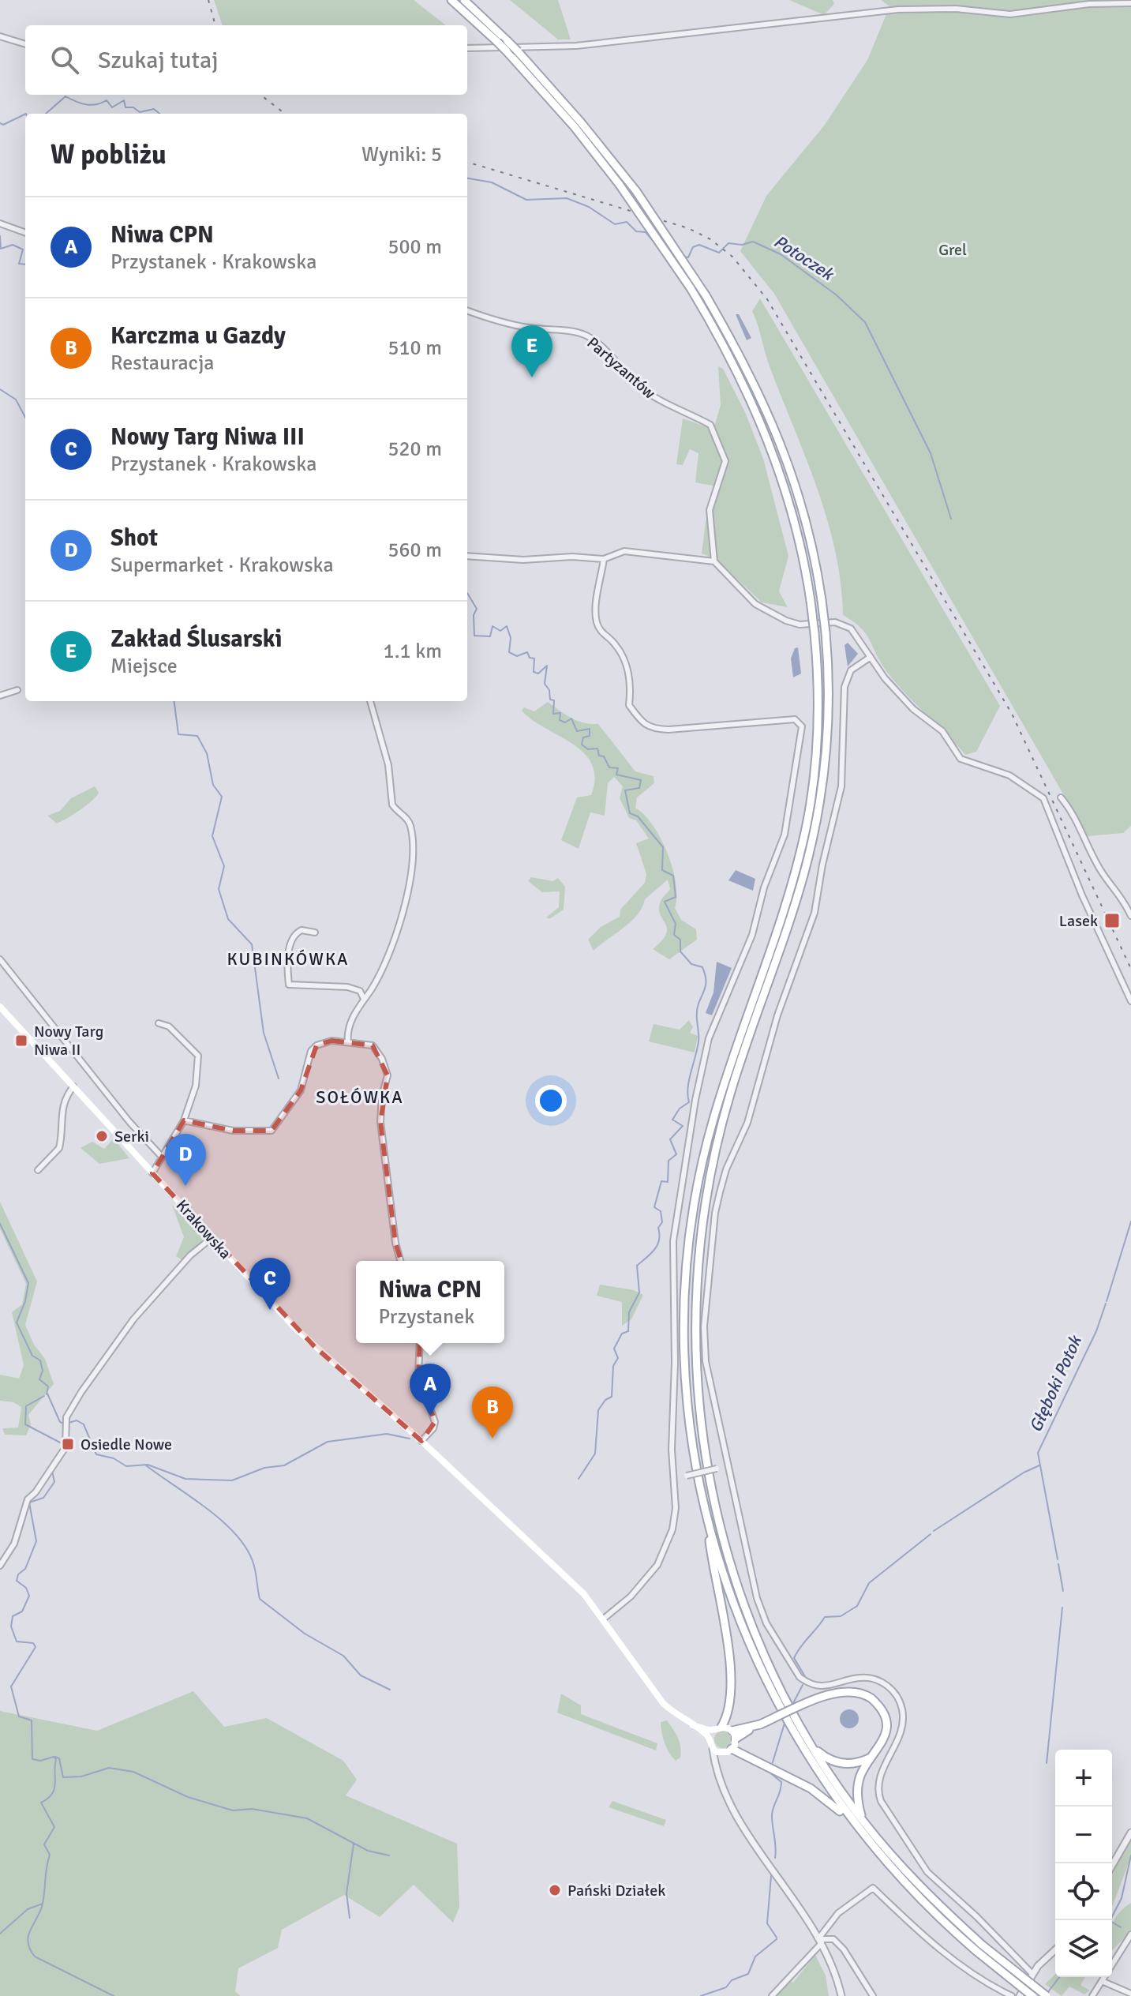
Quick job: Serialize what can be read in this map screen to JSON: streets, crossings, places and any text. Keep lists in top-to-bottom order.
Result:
{
  "streets": {
    "main road": ["Krakowska"],
    "street": ["Partyzantów"]
  },
  "districts": ["KUBINKÓWKA", "SOŁÓWKA"],
  "water": ["Potoczek", "Głęboki Potok"],
  "parks": ["Grel"],
  "places": {
    "transit": ["Lasek", "Nowy Targ Niwa II", "Osiedle Nowe"],
    "other": ["Serki", "Pański Działek"]
  },
  "page": {
    "search": "Szukaj tutaj",
    "heading": ["W pobliżu", "Wyniki: 5"],
    "list": [
      {
        "mark": "A",
        "name": "Niwa CPN",
        "note": "Przystanek · Krakowska",
        "value": "500 m"
      },
      {
        "mark": "B",
        "name": "Karczma u Gazdy",
        "note": "Restauracja",
        "value": "510 m"
      },
      {
        "mark": "C",
        "name": "Nowy Targ Niwa III",
        "note": "Przystanek · Krakowska",
        "value": "520 m"
      },
      {
        "mark": "D",
        "name": "Shot",
        "note": "Supermarket · Krakowska",
        "value": "560 m"
      },
      {
        "mark": "E",
        "name": "Zakład Ślusarski",
        "note": "Miejsce",
        "value": "1.1 km"
      }
    ],
    "pins": [
      "E",
      "D",
      "C",
      "A",
      "B"
    ],
    "popup": ["Niwa CPN", "Przystanek"],
    "map_buttons": ["+", "−"]
  }
}
